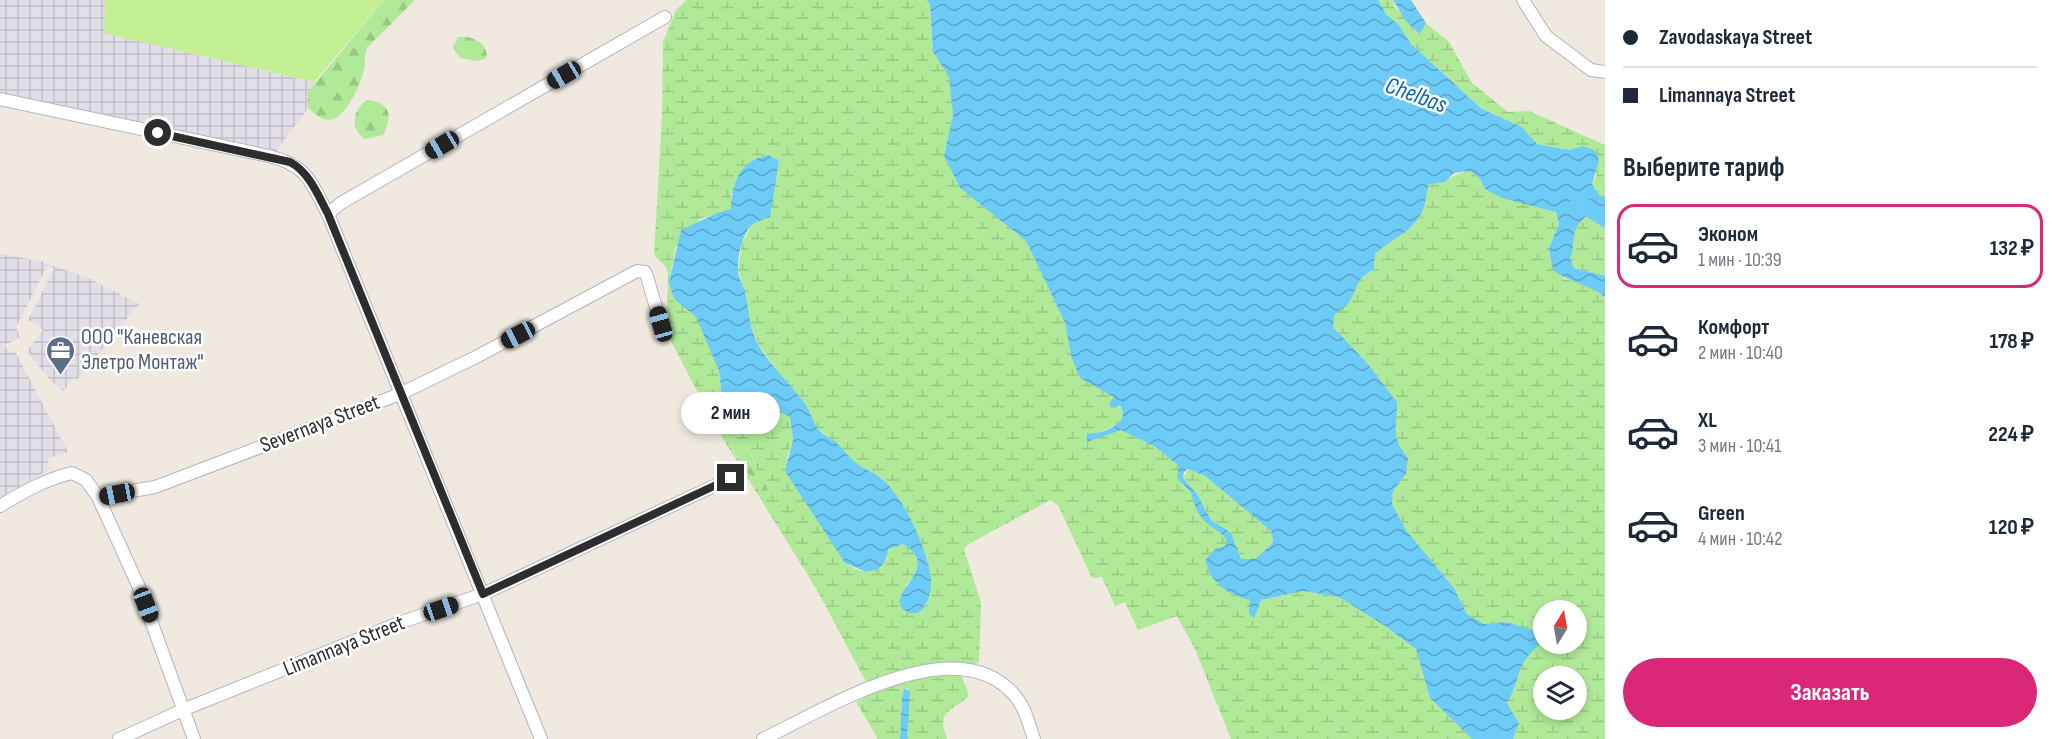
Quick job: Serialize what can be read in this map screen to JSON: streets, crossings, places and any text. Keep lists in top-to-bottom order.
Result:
{
  "streets": {
    "street": ["Severnaya Street", "Limannaya Street"]
  },
  "water": ["Chelbas"],
  "places": {
    "office": ["ООО \"Каневская Элетро Монтаж\""]
  },
  "north": "top",
  "page": {
    "banner": ["Zavodaskaya Street", "Limannaya Street"],
    "heading": "Выберите тариф",
    "list": [
      {
        "name": "Эконом",
        "note": "1 мин · 10:39",
        "value": "132 ₽"
      },
      {
        "name": "Комфорт",
        "note": "2 мин · 10:40",
        "value": "178 ₽"
      },
      {
        "name": "XL",
        "note": "3 мин · 10:41",
        "value": "224 ₽"
      },
      {
        "name": "Green",
        "note": "4 мин · 10:42",
        "value": "120 ₽"
      }
    ],
    "bubble": "2 мин",
    "buttons": "Заказать"
  }
}
